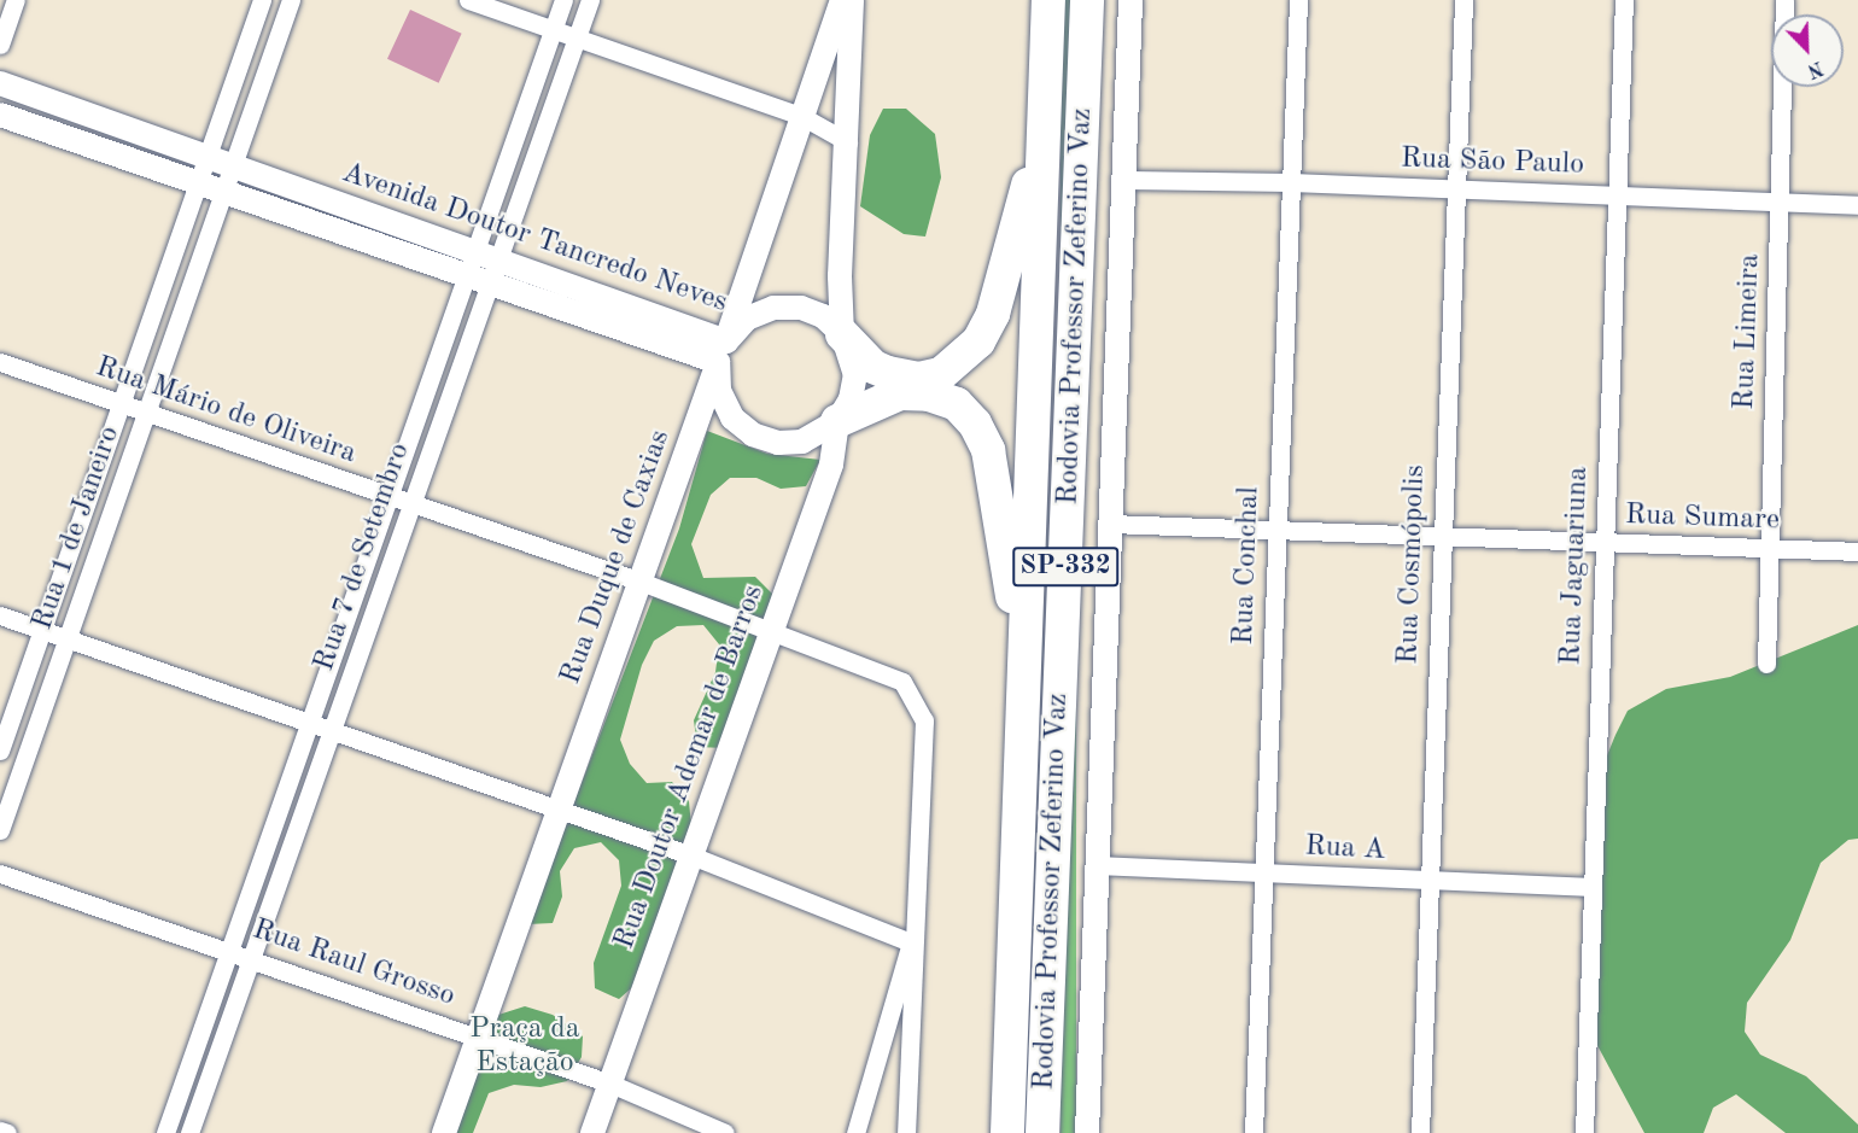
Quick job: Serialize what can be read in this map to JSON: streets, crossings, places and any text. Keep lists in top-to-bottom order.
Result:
{
  "streets": {
    "highway": ["Rodovia Professor Zeferino Vaz", "SP-332"],
    "street": [
      "Rua São Paulo",
      "Avenida Doutor Tancredo Neves",
      "Rua Limeira",
      "Rua Mário de Oliveira",
      "Rua Sumare",
      "Rua 1 de Janeiro",
      "Rua 7 de Setembro",
      "Rua Duque de Caxias",
      "Rua Cosmópolis",
      "Rua Conchal",
      "Rua Jaguariuna",
      "Rua Doutor Ademar de Barros",
      "Rua A",
      "Rua Raul Grosso"
    ]
  },
  "crossings": [
    ["Rua São Paulo", "Rua Limeira"],
    ["Rua São Paulo", "Rua Cosmópolis"],
    ["Rua São Paulo", "Rua Conchal"],
    ["Rua São Paulo", "Rua Jaguariuna"],
    ["Avenida Doutor Tancredo Neves", "Rua 1 de Janeiro"],
    ["Avenida Doutor Tancredo Neves", "Rua 7 de Setembro"],
    ["Avenida Doutor Tancredo Neves", "Rua Duque de Caxias"],
    ["Avenida Doutor Tancredo Neves", "Rua Doutor Ademar de Barros"],
    ["Rua Limeira", "Rua Sumare"],
    ["Rua Mário de Oliveira", "Rua 1 de Janeiro"],
    ["Rua Mário de Oliveira", "Rua 7 de Setembro"],
    ["Rua Mário de Oliveira", "Rua Duque de Caxias"],
    ["Rua Mário de Oliveira", "Rua Doutor Ademar de Barros"],
    ["Rua Sumare", "Rua Cosmópolis"],
    ["Rua Sumare", "Rua Conchal"],
    ["Rua Sumare", "Rua Jaguariuna"],
    ["Rua 7 de Setembro", "Rua Raul Grosso"],
    ["Rua Duque de Caxias", "Rua Doutor Ademar de Barros"],
    ["Rua Duque de Caxias", "Rua Raul Grosso"],
    ["Rua Cosmópolis", "Rua A"],
    ["Rua Conchal", "Rua A"],
    ["Rua Jaguariuna", "Rua A"],
    ["Rua Doutor Ademar de Barros", "Rua Raul Grosso"]
  ],
  "parks": ["Praça da Estação"],
  "north": "bottom right"
}
